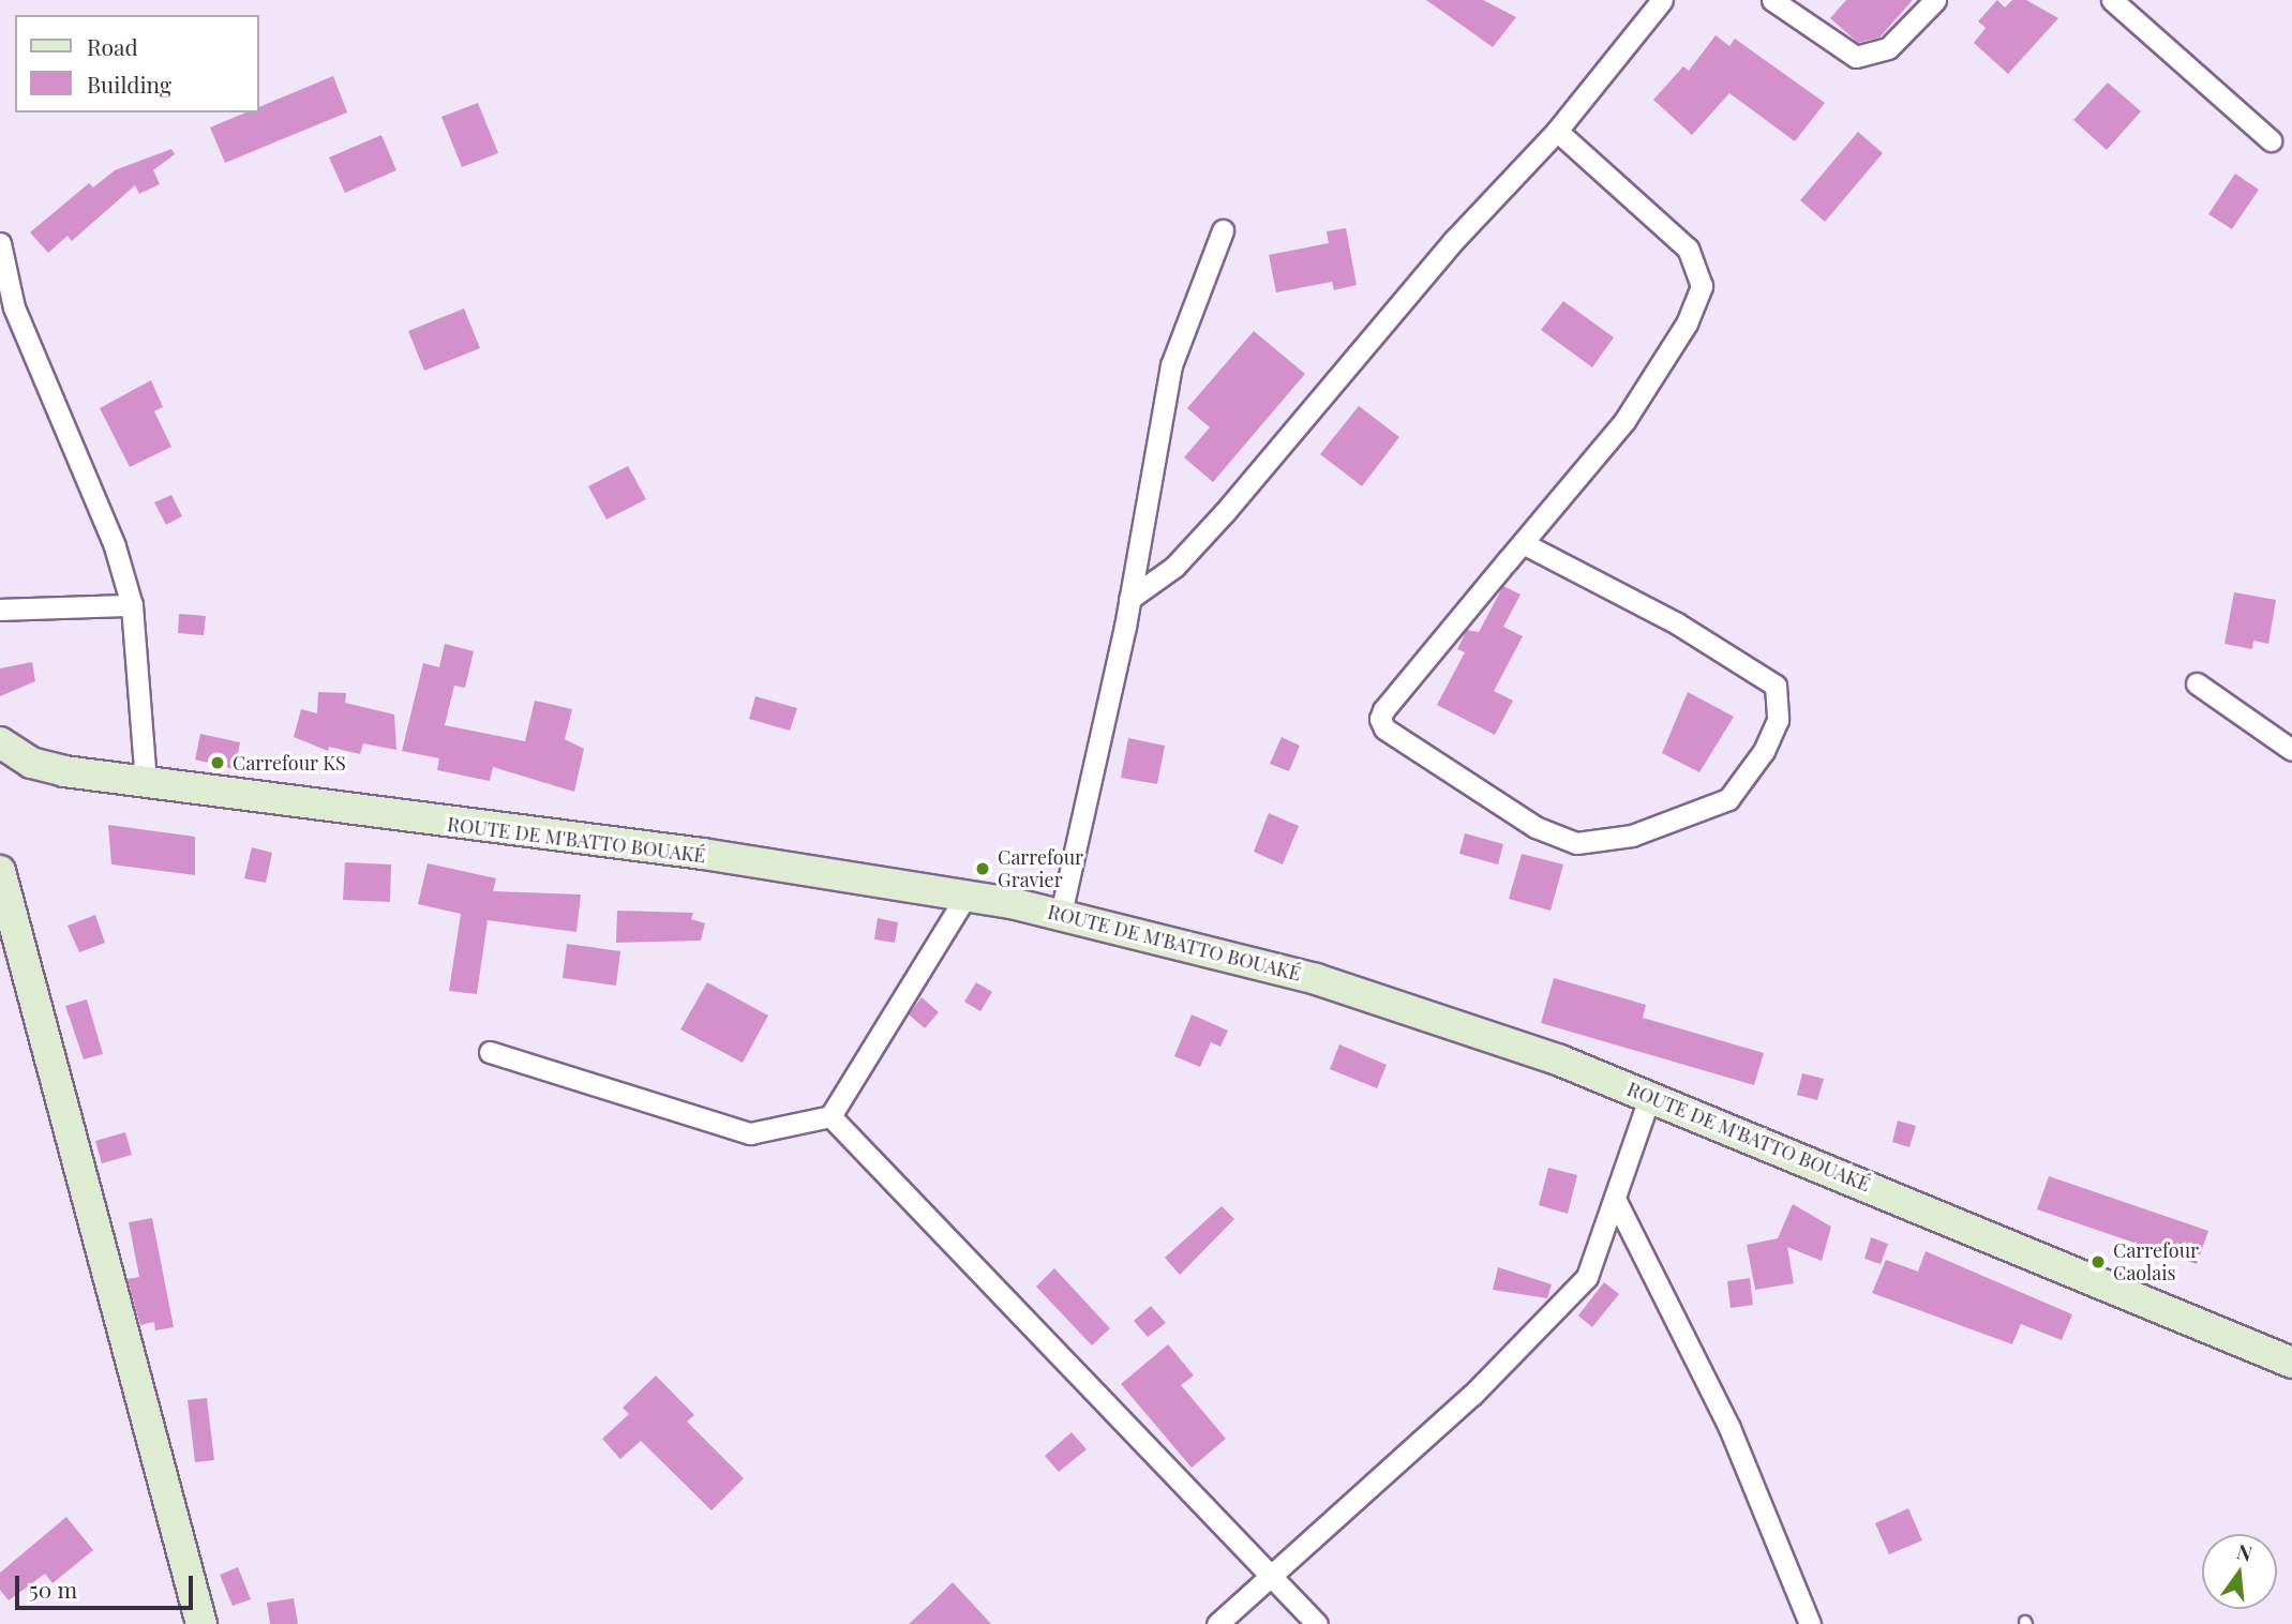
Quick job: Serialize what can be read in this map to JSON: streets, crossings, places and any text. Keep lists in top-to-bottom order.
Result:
{
  "streets": {
    "street": ["ROUTE DE M'BATTO BOUAKÉ"]
  },
  "places": ["Carrefour KS", "Carrefour Gravier", "Carrefour Caolais"],
  "legend": ["Road", "Building"],
  "scale_bar": "50 m",
  "north": "top"
}
